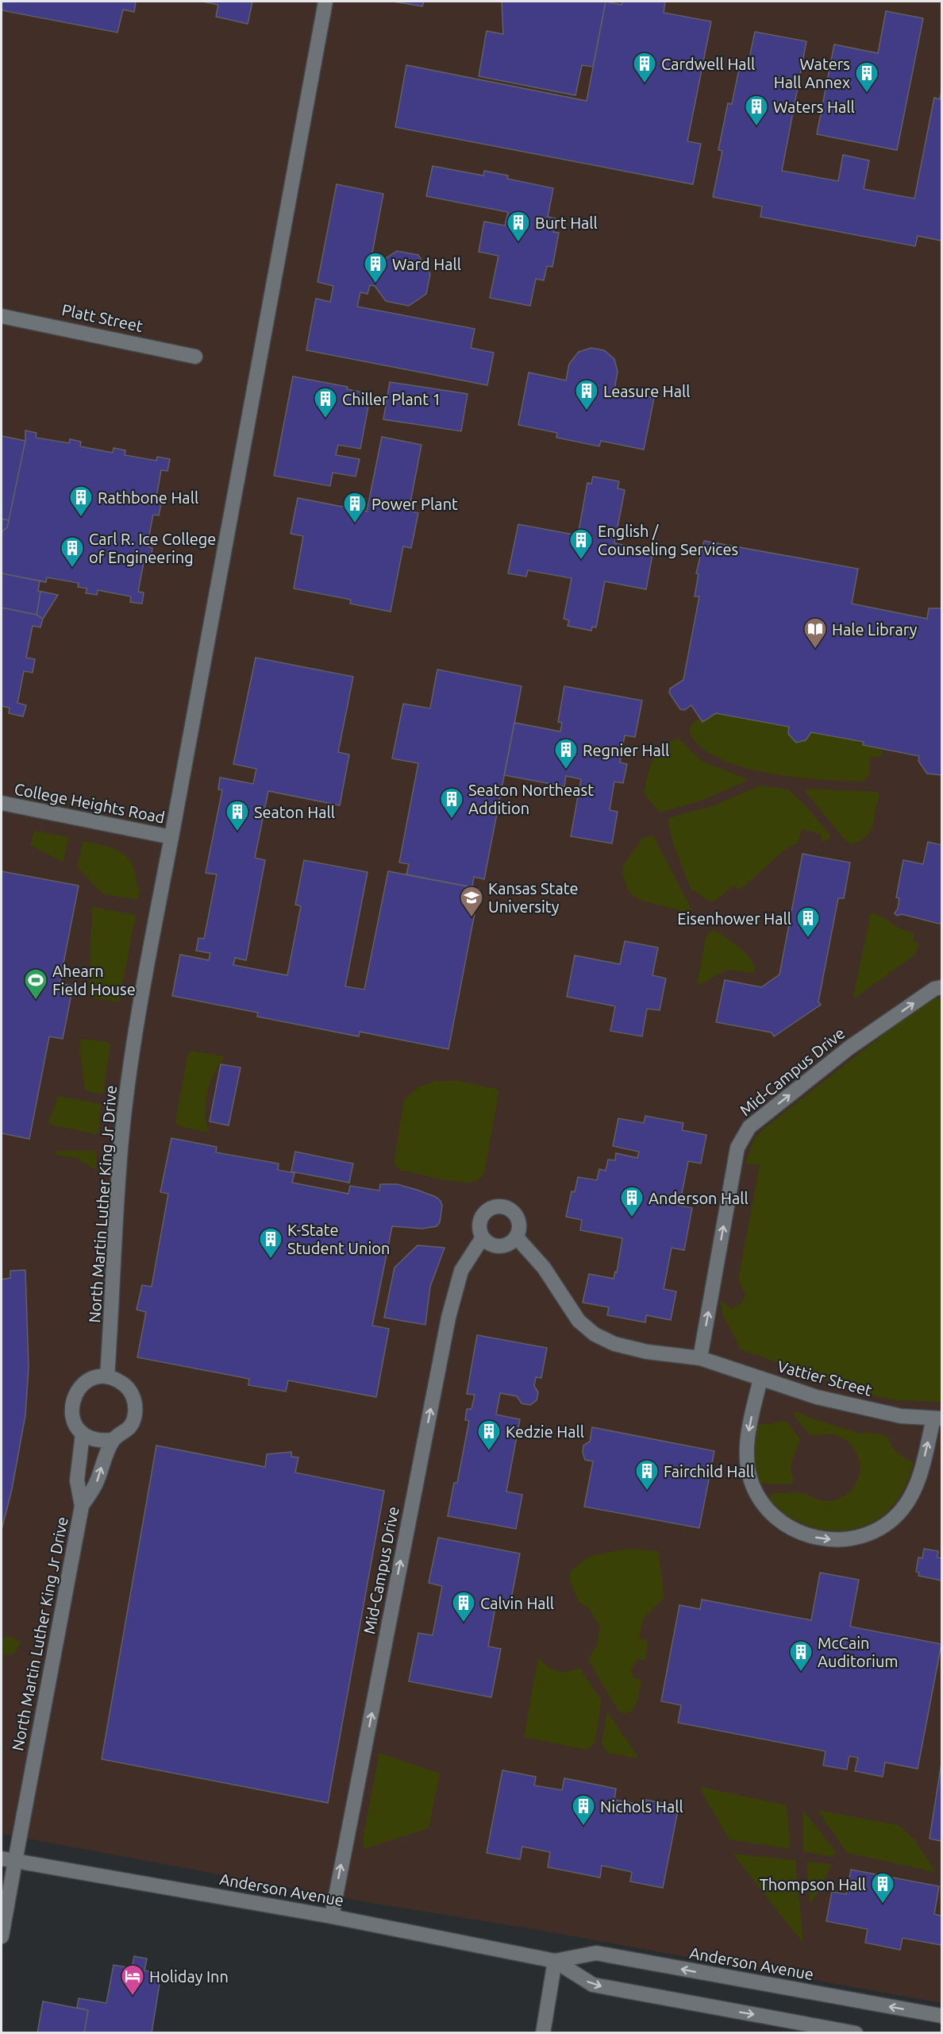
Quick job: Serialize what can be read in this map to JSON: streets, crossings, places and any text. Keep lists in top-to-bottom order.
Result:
{
  "streets": {
    "street": [
      "Platt Street",
      "College Heights Road",
      "Mid-Campus Drive",
      "North Martin Luther King Jr Drive",
      "Vattier Street",
      "Anderson Avenue"
    ]
  },
  "crossings": [
    ["College Heights Road", "North Martin Luther King Jr Drive"],
    ["Mid-Campus Drive", "Vattier Street"],
    ["Mid-Campus Drive", "Anderson Avenue"],
    ["North Martin Luther King Jr Drive", "Anderson Avenue"]
  ],
  "one_way": ["Mid-Campus Drive"],
  "places": {
    "building": [
      "Cardwell Hall",
      "Waters Hall Annex",
      "Waters Hall",
      "Burt Hall",
      "Ward Hall",
      "Leasure Hall",
      "Chiller Plant 1",
      "Rathbone Hall",
      "Power Plant",
      "English / Counseling Services",
      "Carl R. Ice College of Engineering",
      "Regnier Hall",
      "Seaton Northeast Addition",
      "Seaton Hall",
      "Eisenhower Hall",
      "Anderson Hall",
      "K-State Student Union",
      "Kedzie Hall",
      "Fairchild Hall",
      "Calvin Hall",
      "McCain Auditorium",
      "Nichols Hall",
      "Thompson Hall"
    ],
    "library": ["Hale Library"],
    "school or university": ["Kansas State University"],
    "sports": ["Ahearn Field House"],
    "hotel": ["Holiday Inn"]
  }
}
